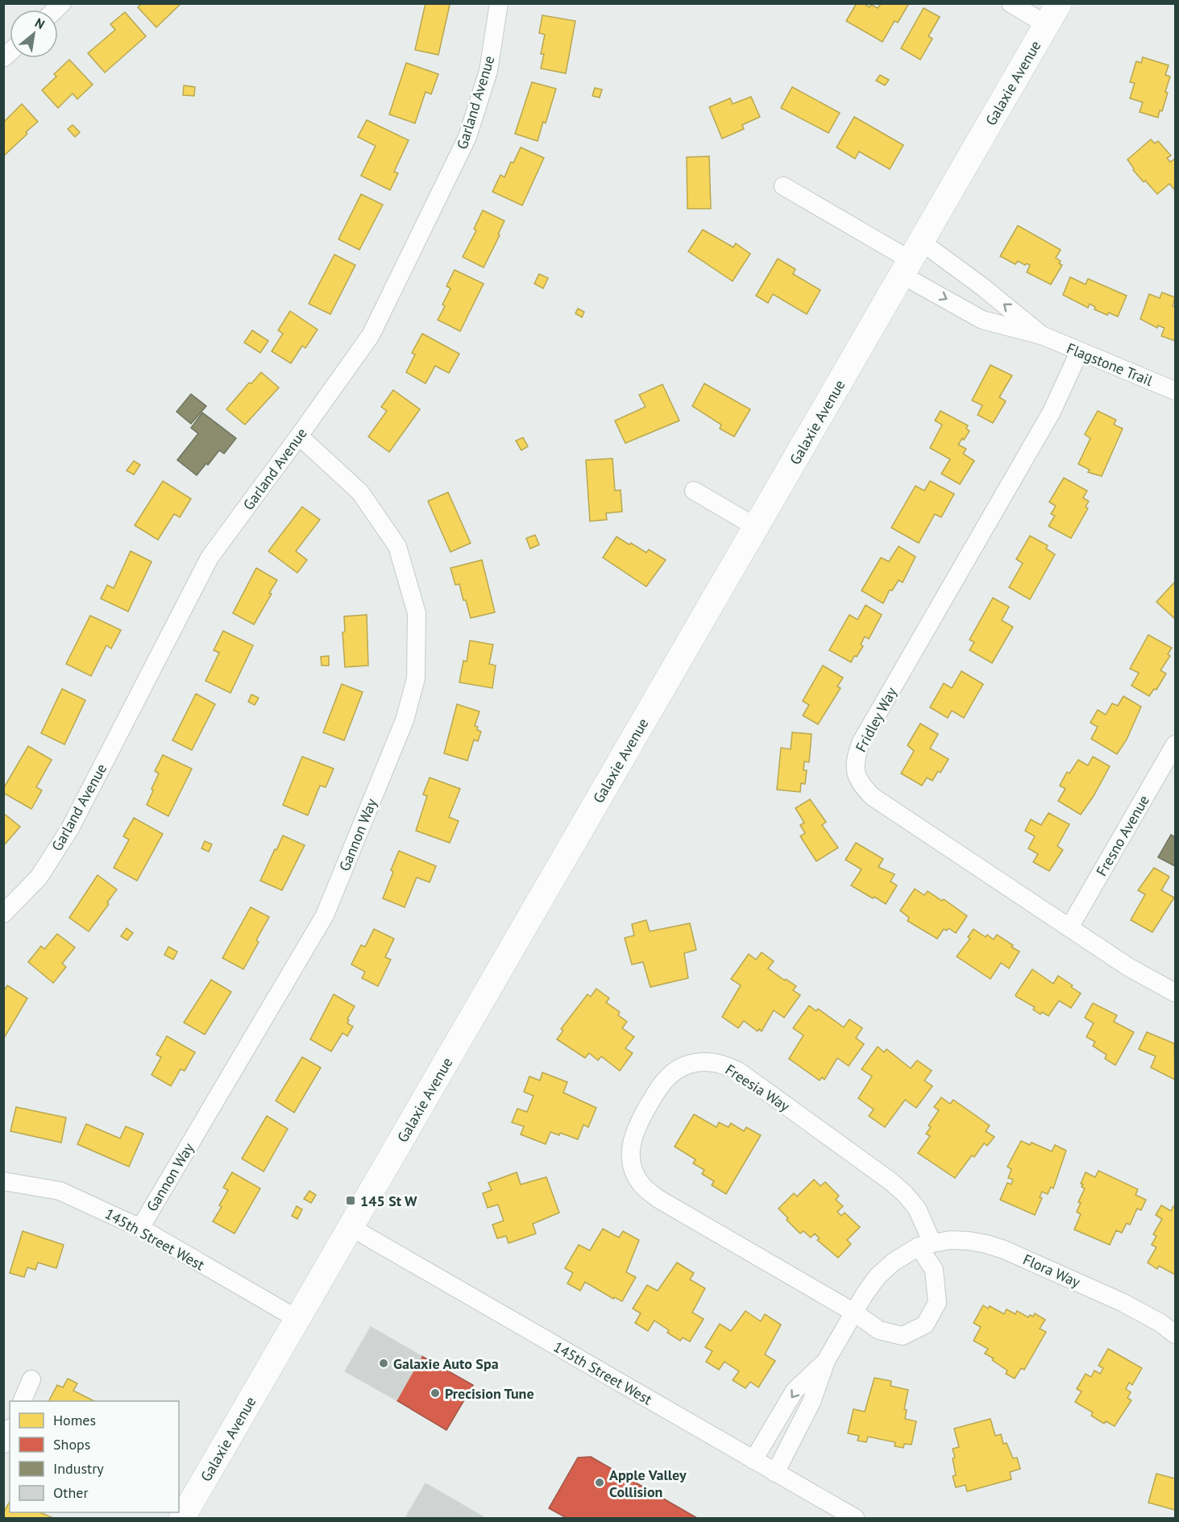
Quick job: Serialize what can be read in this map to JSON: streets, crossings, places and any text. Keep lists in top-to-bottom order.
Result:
{
  "streets": {
    "street": [
      "Galaxie Avenue",
      "Garland Avenue",
      "Flagstone Trail",
      "Fridley Way",
      "Gannon Way",
      "Fresno Avenue",
      "Freesia Way",
      "145th Street West",
      "Flora Way"
    ]
  },
  "crossings": [
    ["Galaxie Avenue", "145th Street West"],
    ["Garland Avenue", "Gannon Way"],
    ["Flagstone Trail", "Fridley Way"],
    ["Fridley Way", "Fresno Avenue"],
    ["Gannon Way", "145th Street West"],
    ["Freesia Way", "Flora Way"],
    ["145th Street West", "Flora Way"]
  ],
  "places": {
    "transit": ["145 St W"],
    "other": ["Galaxie Auto Spa", "Precision Tune", "Apple Valley Collision"]
  },
  "legend": [
    "Homes",
    "Shops",
    "Industry",
    "Other"
  ],
  "north": "top right"
}
